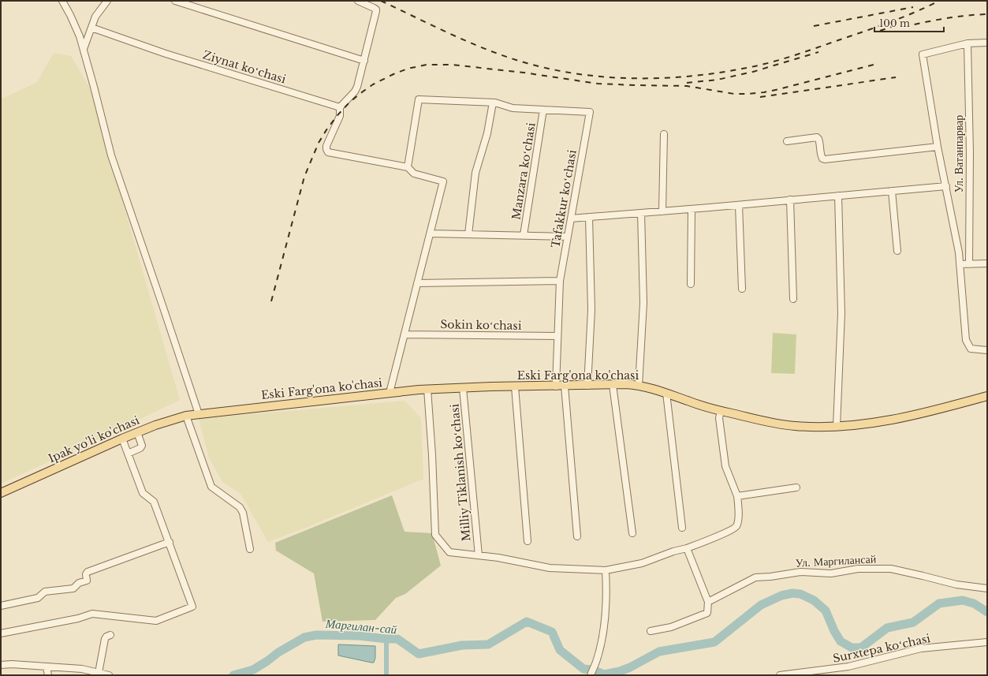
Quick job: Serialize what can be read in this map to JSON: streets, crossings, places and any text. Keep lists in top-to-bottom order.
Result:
{
  "streets": {
    "main road": ["Eski Farg'ona ko'chasi", "Ipak yo'li ko'chasi"],
    "street": [
      "Ziynat koʻchasi",
      "Ул. Ватанпарвар",
      "Manzara koʻchasi",
      "Tafakkur koʻchasi",
      "Sokin koʻchasi",
      "Milliy Tiklanish koʻchasi",
      "Ул. Маргилансай",
      "Surxtepa koʻchasi"
    ]
  },
  "crossings": [
    ["Manzara koʻchasi", "Tafakkur koʻchasi"],
    ["Tafakkur koʻchasi", "Sokin koʻchasi"],
    ["Tafakkur koʻchasi", "Eski Farg'ona ko'chasi"],
    ["Eski Farg'ona ko'chasi", "Ipak yo'li ko'chasi"],
    ["Eski Farg'ona ko'chasi", "Milliy Tiklanish koʻchasi"]
  ],
  "water": ["Маргилан-сай"],
  "scale_bar": "100 m"
}
